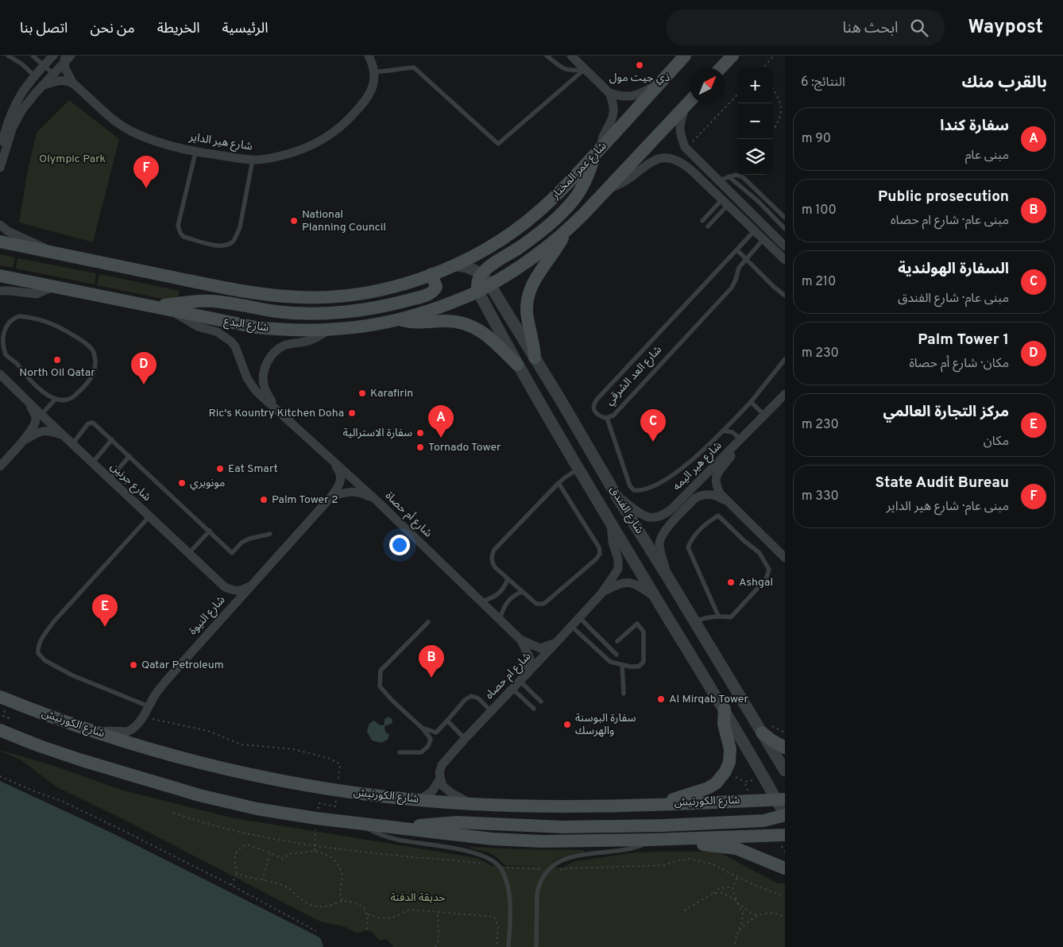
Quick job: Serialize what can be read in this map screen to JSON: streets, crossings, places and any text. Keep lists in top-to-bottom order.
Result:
{
  "streets": {
    "main road": ["شارع عمر المختار", "شارع البدع", "شارع الكورنيش"],
    "street": [
      "شارع هير الداير",
      "شارع هير اليمه",
      "شارع جرنين",
      "شارع الفندق",
      "شارع أم حصاة",
      "شارع النيوة",
      "شارع ام حصاه"
    ],
    "lane": ["شارع العد الشرقي"]
  },
  "crossings": [
    ["شارع عمر المختار", "شارع الفندق"],
    ["شارع البدع", "شارع الفندق"],
    ["شارع البدع", "شارع أم حصاة"],
    ["شارع هير اليمه", "شارع الفندق"],
    ["شارع جرنين", "شارع النيوة"],
    ["شارع الفندق", "شارع ام حصاه"],
    ["شارع الفندق", "شارع الكورنيش"],
    ["شارع أم حصاة", "شارع النيوة"],
    ["شارع أم حصاة", "شارع ام حصاه"],
    ["شارع النيوة", "شارع الكورنيش"],
    ["شارع ام حصاه", "شارع الكورنيش"]
  ],
  "parks": ["Olympic Park", "حديقة الدفنة"],
  "places": [
    "ذي جيت مول",
    "National Planning Council",
    "North Oil Qatar",
    "Karafirin",
    "Ric's Kountry Kitchen Doha",
    "سفارة الاسترالية",
    "Tornado Tower",
    "Eat Smart",
    "مونوبري",
    "Palm Tower 2",
    "Ashgal",
    "Qatar Petroleum",
    "Al Mirqab Tower",
    "سفارة البوسنة والهرسك"
  ],
  "north": "top right",
  "page": {
    "header": "Waypost",
    "search": "ابحث هنا",
    "nav": [
      "الرئيسية",
      "الخريطة",
      "من نحن",
      "اتصل بنا"
    ],
    "heading": ["بالقرب منك", "النتائج: 6"],
    "map_buttons": ["+", "−"],
    "list": [
      {
        "mark": "A",
        "name": "سفارة كندا",
        "note": "مبنى عام",
        "value": "90 m"
      },
      {
        "mark": "B",
        "name": "Public prosecution",
        "note": "مبنى عام · شارع ام حصاه",
        "value": "100 m"
      },
      {
        "mark": "C",
        "name": "السفارة الهولندية",
        "note": "مبنى عام · شارع الفندق",
        "value": "210 m"
      },
      {
        "mark": "D",
        "name": "Palm Tower 1",
        "note": "مكان · شارع أم حصاة",
        "value": "230 m"
      },
      {
        "mark": "E",
        "name": "مركز التجارة العالمي",
        "note": "مكان",
        "value": "230 m"
      },
      {
        "mark": "F",
        "name": "State Audit Bureau",
        "note": "مبنى عام · شارع هير الداير",
        "value": "330 m"
      }
    ],
    "pins": [
      "F",
      "D",
      "A",
      "C",
      "E",
      "B"
    ]
  }
}
